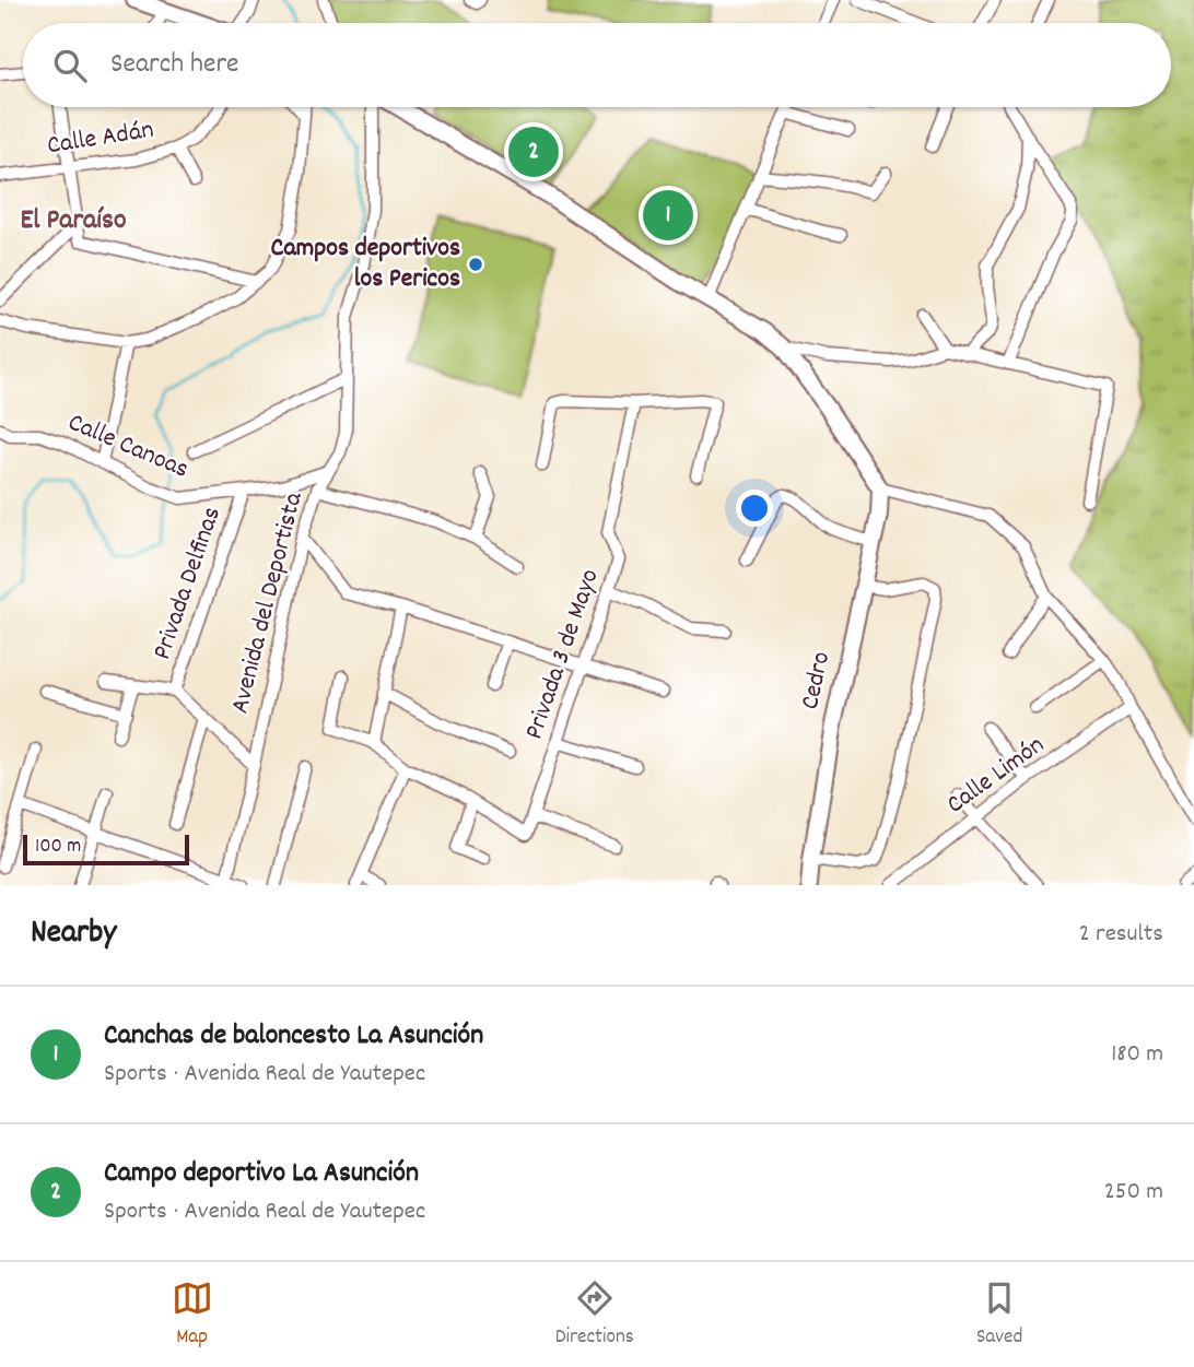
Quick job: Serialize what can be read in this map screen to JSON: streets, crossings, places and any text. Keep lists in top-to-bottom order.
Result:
{
  "streets": {
    "street": [
      "Calle Adán",
      "Calle Canoas",
      "Privada Delfinas",
      "Avenida del Deportista",
      "Privada 3 de Mayo",
      "Cedro",
      "Calle Limón"
    ]
  },
  "crossings": [
    ["Calle Canoas", "Privada Delfinas"],
    ["Calle Canoas", "Avenida del Deportista"],
    ["Privada Delfinas", "Avenida del Deportista"]
  ],
  "districts": ["El Paraíso"],
  "places": ["Campos deportivos los Pericos"],
  "scale_bar": "100 m",
  "page": {
    "search": "Search here",
    "pins": ["2", "1"],
    "scale": "100 m",
    "heading": ["Nearby", "2 results"],
    "list": [
      {
        "mark": "1",
        "name": "Canchas de baloncesto La Asunción",
        "note": "Sports · Avenida Real de Yautepec",
        "value": "180 m"
      },
      {
        "mark": "2",
        "name": "Campo deportivo La Asunción",
        "note": "Sports · Avenida Real de Yautepec",
        "value": "250 m"
      }
    ],
    "nav": ["Map", "Directions", "Saved"]
  }
}
